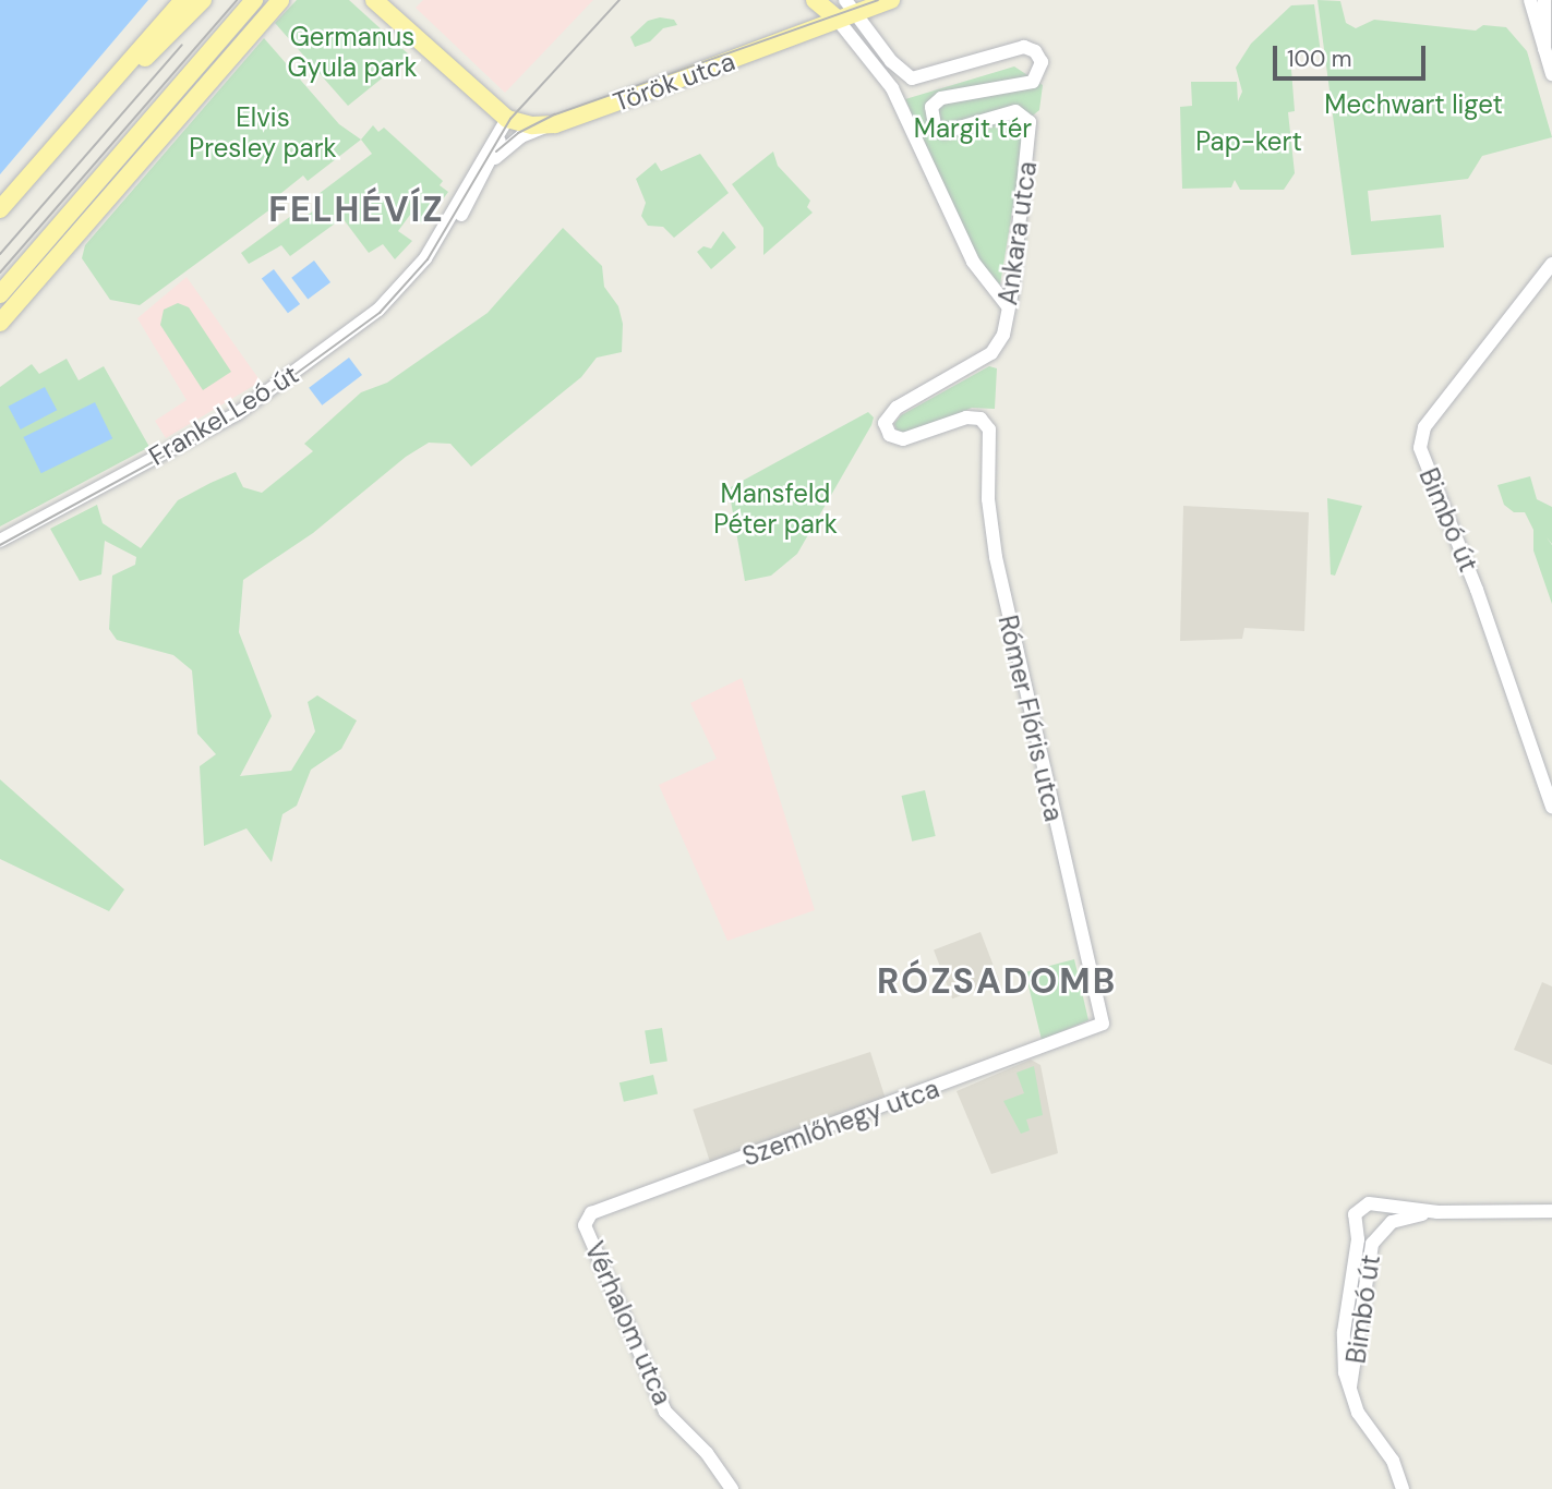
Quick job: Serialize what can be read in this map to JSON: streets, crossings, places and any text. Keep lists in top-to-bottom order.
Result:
{
  "streets": {
    "main road": ["Török utca"],
    "street": [
      "Ankara utca",
      "Frankel Leó út",
      "Bimbó út",
      "Rómer Flóris utca",
      "Szemlőhegy utca",
      "Vérhalom utca"
    ]
  },
  "crossings": [
    ["Török utca", "Ankara utca"],
    ["Török utca", "Frankel Leó út"],
    ["Ankara utca", "Rómer Flóris utca"],
    ["Rómer Flóris utca", "Szemlőhegy utca"],
    ["Szemlőhegy utca", "Vérhalom utca"]
  ],
  "districts": ["FELHÉVÍZ", "RÓZSADOMB"],
  "parks": [
    "Germanus Gyula park",
    "Mechwart liget",
    "Elvis Presley park",
    "Margit tér",
    "Pap-kert",
    "Mansfeld Péter park"
  ],
  "scale_bar": "100 m"
}
